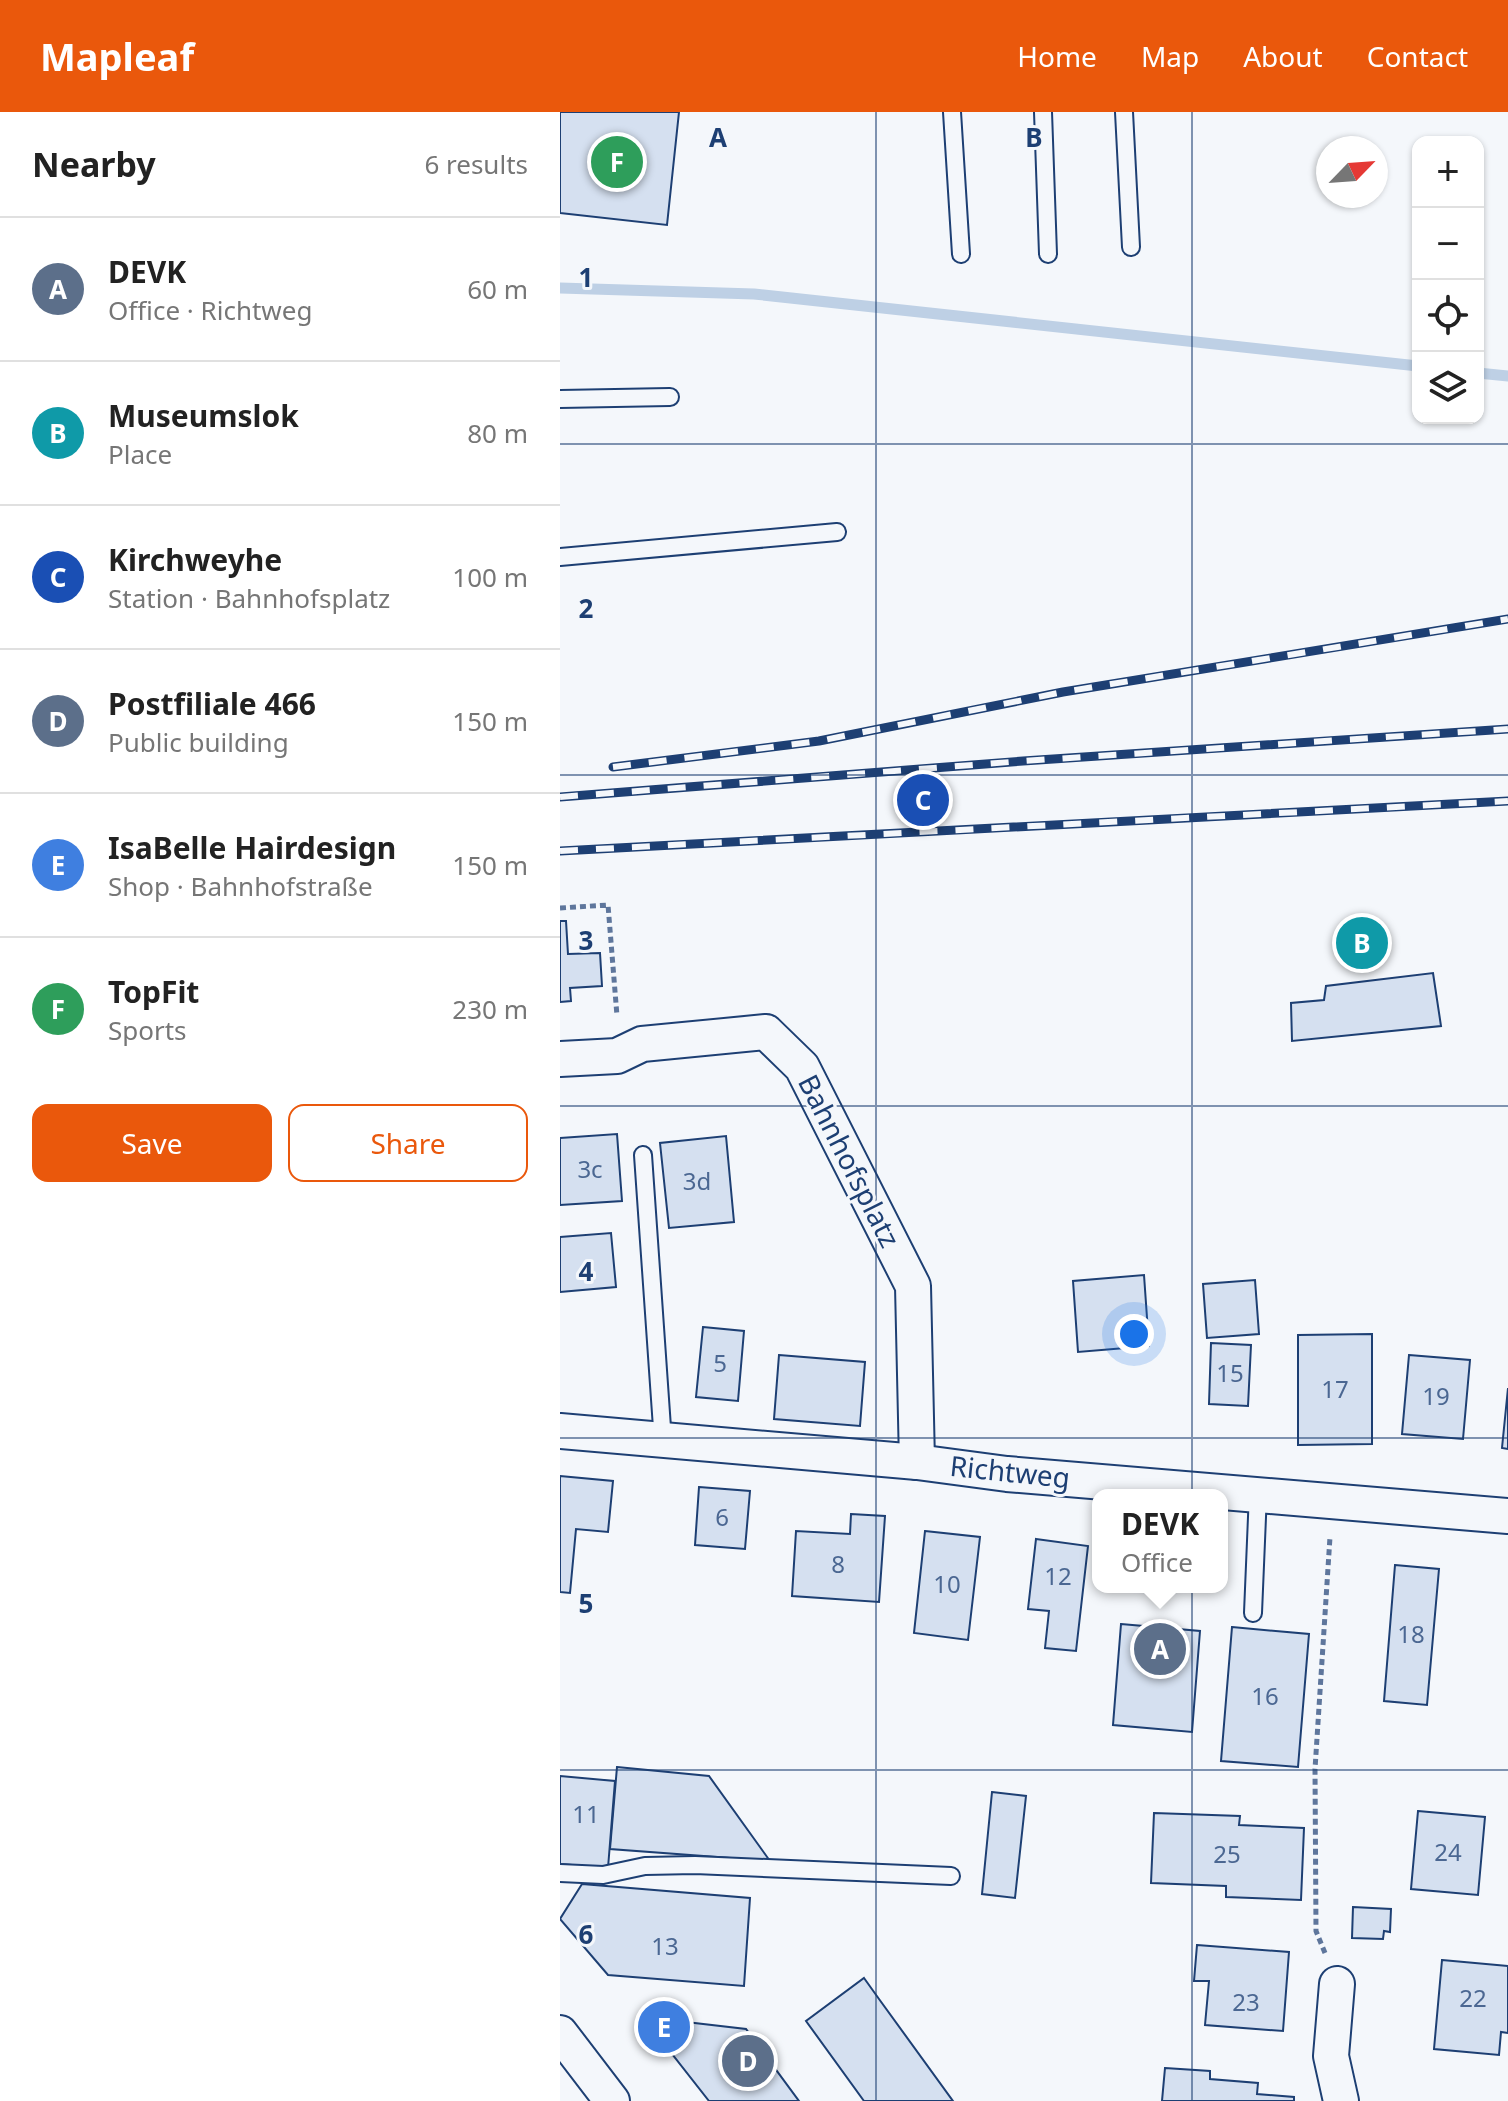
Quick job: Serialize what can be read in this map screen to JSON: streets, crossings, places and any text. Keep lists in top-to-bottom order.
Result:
{
  "streets": {
    "street": ["Bahnhofsplatz", "Richtweg"]
  },
  "crossings": [
    ["Bahnhofsplatz", "Richtweg"]
  ],
  "house_numbers": [
    "3c",
    "3d",
    "5",
    "15",
    "17",
    "19",
    "6",
    "8",
    "12",
    "10",
    "18",
    "16",
    "11",
    "24",
    "25",
    "13",
    "22",
    "23"
  ],
  "north": "top right",
  "page": {
    "header": "Mapleaf",
    "nav": [
      "Home",
      "Map",
      "About",
      "Contact"
    ],
    "heading": ["Nearby", "6 results"],
    "pins": [
      "F",
      "C",
      "B",
      "A",
      "E",
      "D"
    ],
    "map_buttons": ["+", "−"],
    "list": [
      {
        "mark": "A",
        "name": "DEVK",
        "note": "Office · Richtweg",
        "value": "60 m"
      },
      {
        "mark": "B",
        "name": "Museumslok",
        "note": "Place",
        "value": "80 m"
      },
      {
        "mark": "C",
        "name": "Kirchweyhe",
        "note": "Station · Bahnhofsplatz",
        "value": "100 m"
      },
      {
        "mark": "D",
        "name": "Postfiliale 466",
        "note": "Public building",
        "value": "150 m"
      },
      {
        "mark": "E",
        "name": "IsaBelle Hairdesign",
        "note": "Shop · Bahnhofstraße",
        "value": "150 m"
      },
      {
        "mark": "F",
        "name": "TopFit",
        "note": "Sports",
        "value": "230 m"
      }
    ],
    "buttons": ["Save", "Share"],
    "popup": ["DEVK", "Office"]
  },
  "grid": {
    "columns": ["A", "B"],
    "rows": [
      "1",
      "2",
      "3",
      "4",
      "5",
      "6"
    ]
  }
}
